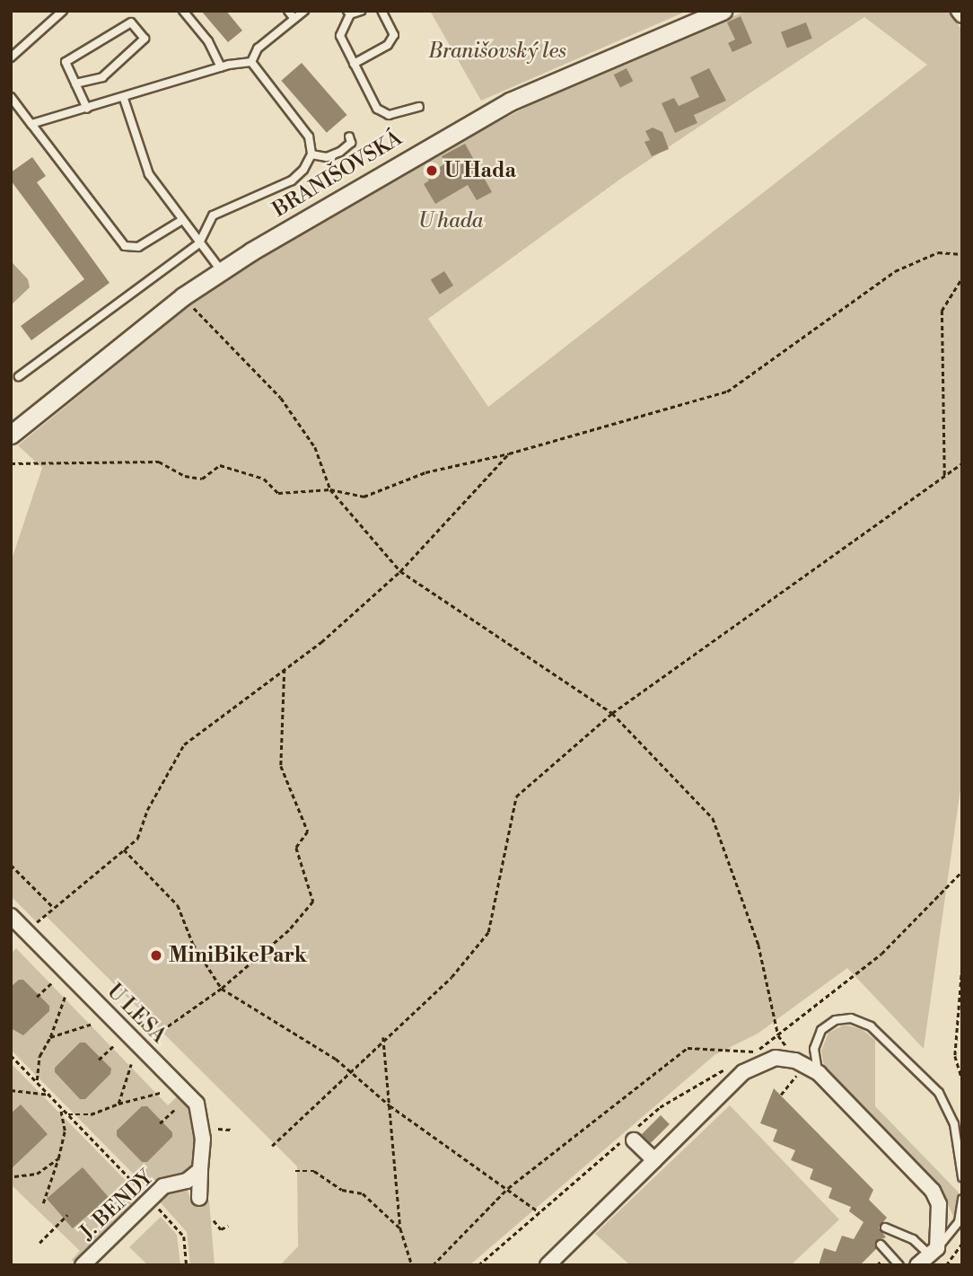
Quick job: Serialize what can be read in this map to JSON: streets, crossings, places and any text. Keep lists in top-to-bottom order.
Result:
{
  "streets": {
    "street": ["BRANIŠOVSKÁ", "U LESA", "J. BENDY"]
  },
  "crossings": [
    ["U LESA", "J. BENDY"]
  ],
  "parks": ["Branišovský les", "U hada"],
  "places": ["U Hada", "MiniBikePark"]
}
